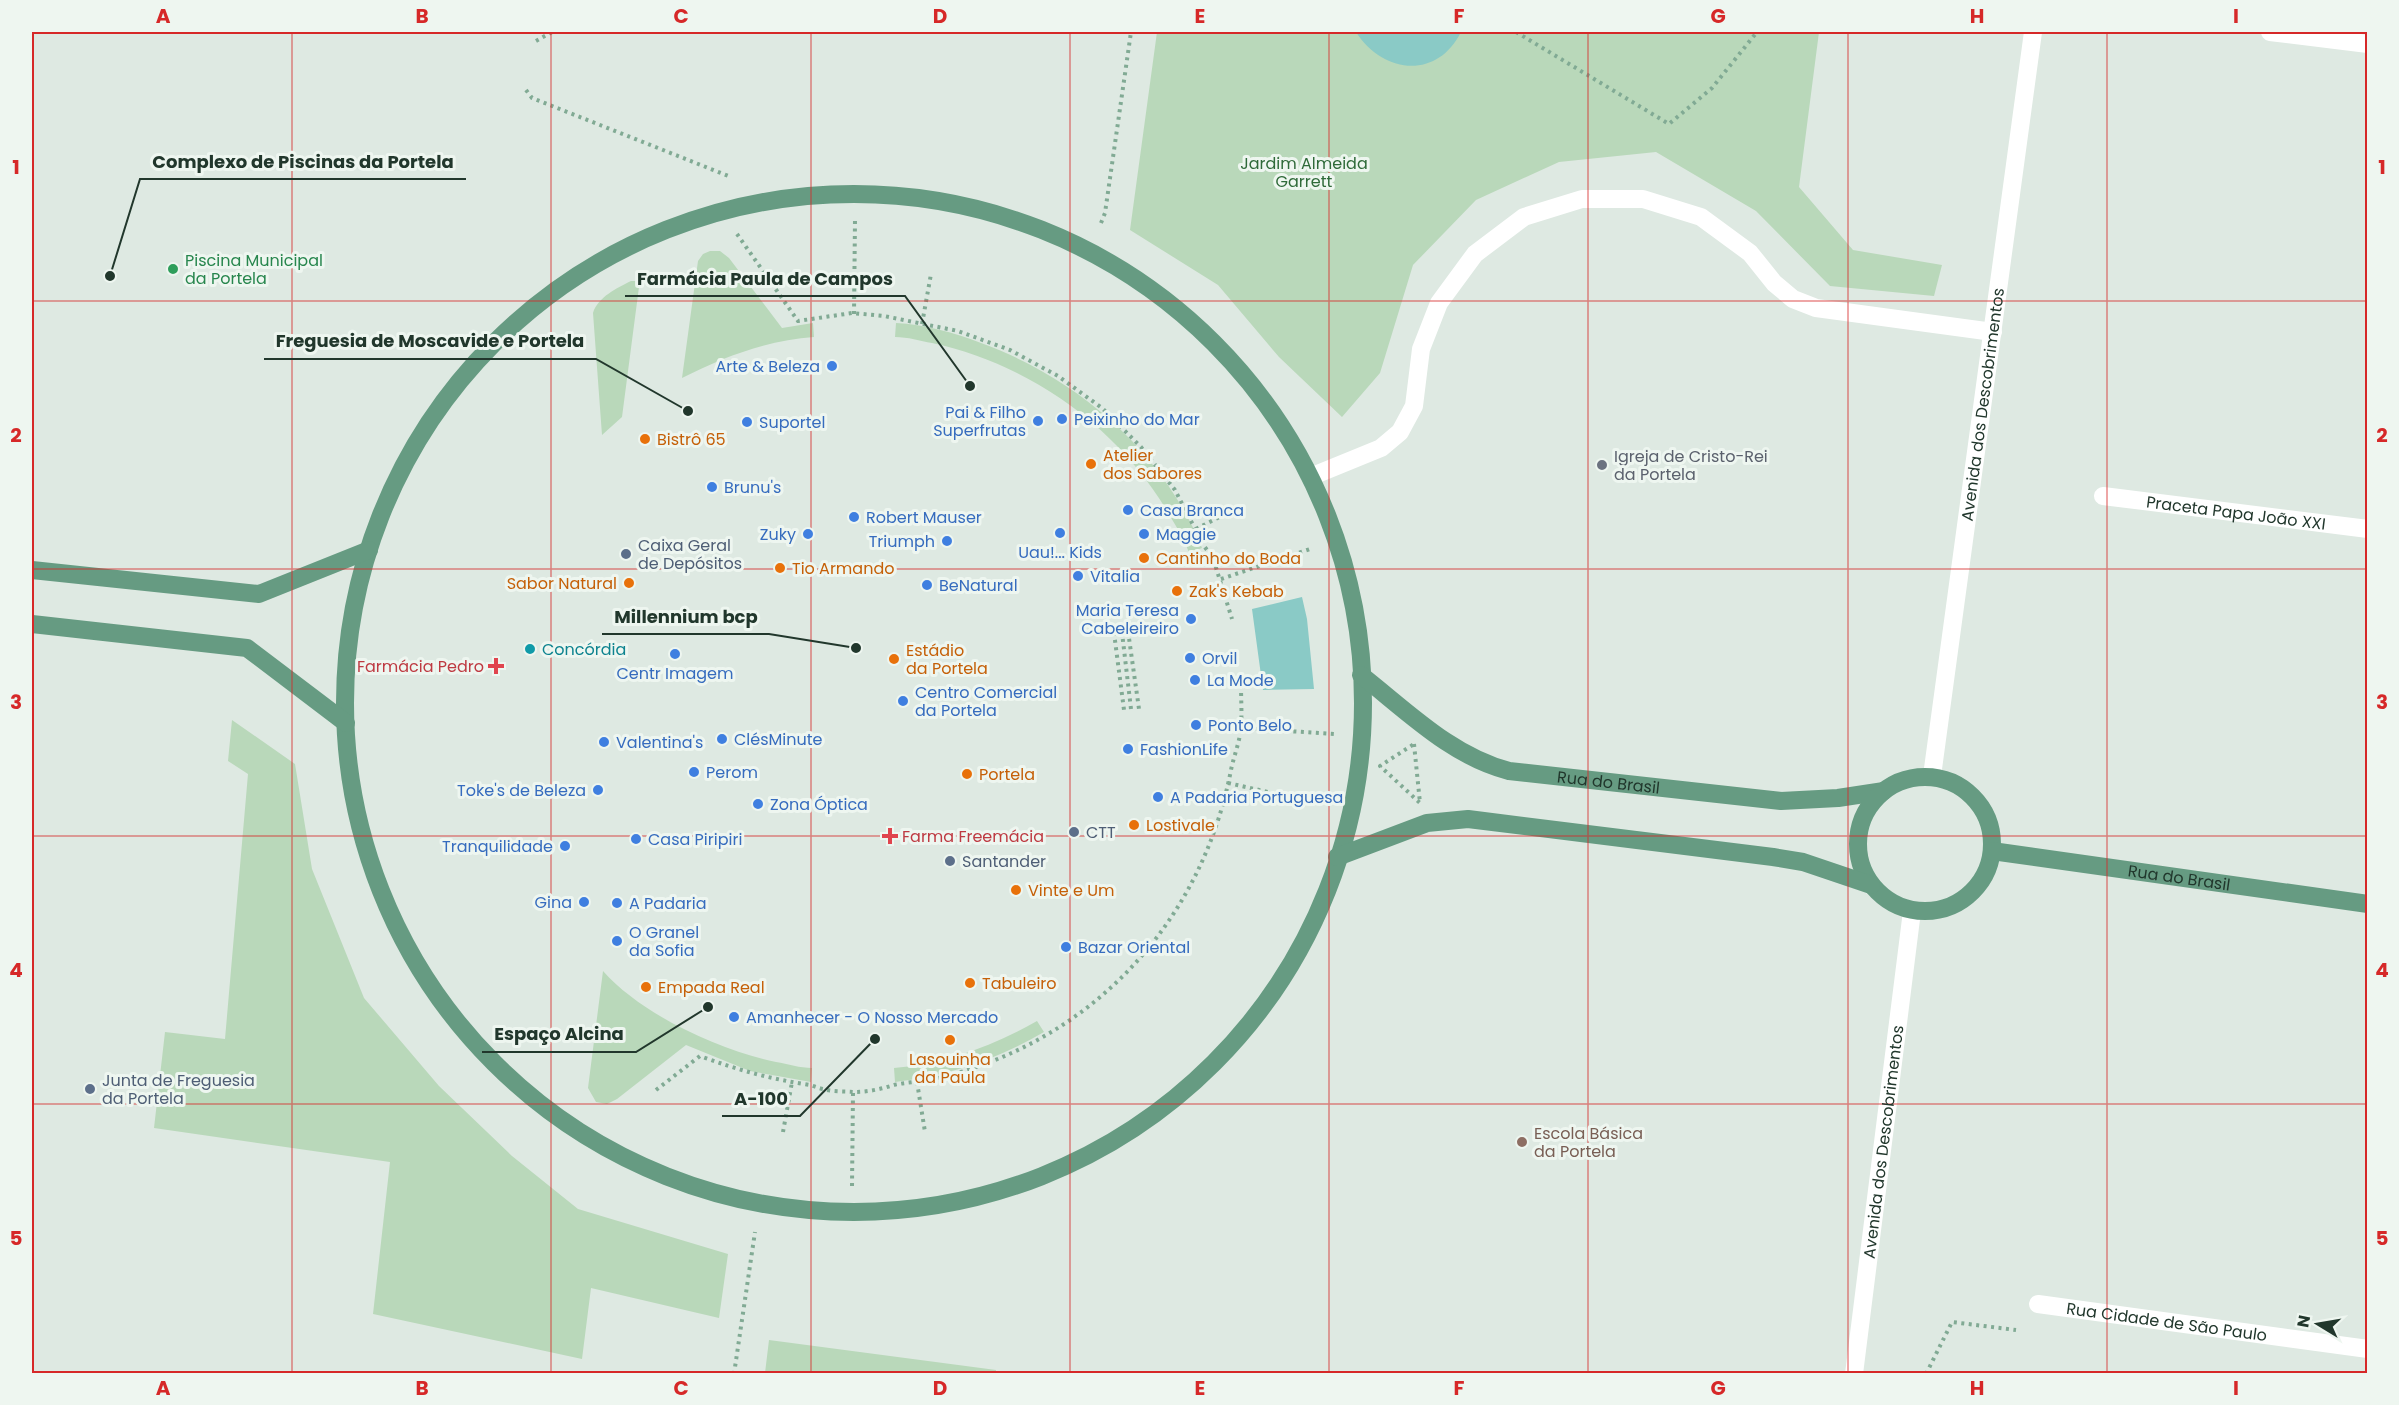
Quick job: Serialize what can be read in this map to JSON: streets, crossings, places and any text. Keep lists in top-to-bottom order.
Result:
{
  "streets": {
    "main road": ["Rua do Brasil"],
    "street": ["Avenida dos Descobrimentos", "Praceta Papa João XXI", "Rua Cidade de São Paulo"]
  },
  "crossings": [
    ["Avenida dos Descobrimentos", "Rua do Brasil"]
  ],
  "parks": ["Jardim Almeida Garrett"],
  "places": {
    "other": [
      "Piscina Municipal da Portela",
      "Complexo de Piscinas da Portela",
      "Arte & Beleza",
      "Farmácia Paula de Campos",
      "Freguesia de Moscavide e Portela",
      "Peixinho do Mar",
      "Pai & Filho Superfrutas",
      "Suportel",
      "Bistrô 65",
      "Atelier dos Sabores",
      "Igreja de Cristo-Rei da Portela",
      "Brunu's",
      "Casa Branca",
      "Robert Mauser",
      "Uau!... Kids",
      "Zuky",
      "Maggie",
      "Triumph",
      "Caixa Geral de Depósitos",
      "Cantinho do Boda",
      "Tio Armando",
      "Vitalia",
      "Sabor Natural",
      "BeNatural",
      "Zak's Kebab",
      "Maria Teresa Cabeleireiro",
      "Millennium bcp",
      "Concórdia",
      "Centr Imagem",
      "Orvil",
      "Estádio da Portela",
      "La Mode",
      "Centro Comercial da Portela",
      "Ponto Belo",
      "ClésMinute",
      "Valentina's",
      "FashionLife",
      "Perom",
      "Portela",
      "Toke's de Beleza",
      "A Padaria Portuguesa",
      "Zona Óptica",
      "Lostivale",
      "CTT",
      "Casa Piripiri",
      "Tranquilidade",
      "Santander",
      "Vinte e Um",
      "Gina",
      "A Padaria",
      "O Granel da Sofia",
      "Bazar Oriental",
      "Tabuleiro",
      "Empada Real",
      "Espaço Alcina",
      "Amanhecer - O Nosso Mercado",
      "A-100",
      "Lasouinha da Paula",
      "Junta de Freguesia da Portela",
      "Escola Básica da Portela"
    ],
    "health": ["Farmácia Pedro", "Farma Freemácia"]
  },
  "north": "left",
  "grid": {
    "columns": [
      "A",
      "B",
      "C",
      "D",
      "E",
      "F",
      "G",
      "H",
      "I"
    ],
    "rows": [
      "1",
      "2",
      "3",
      "4",
      "5"
    ]
  }
}
